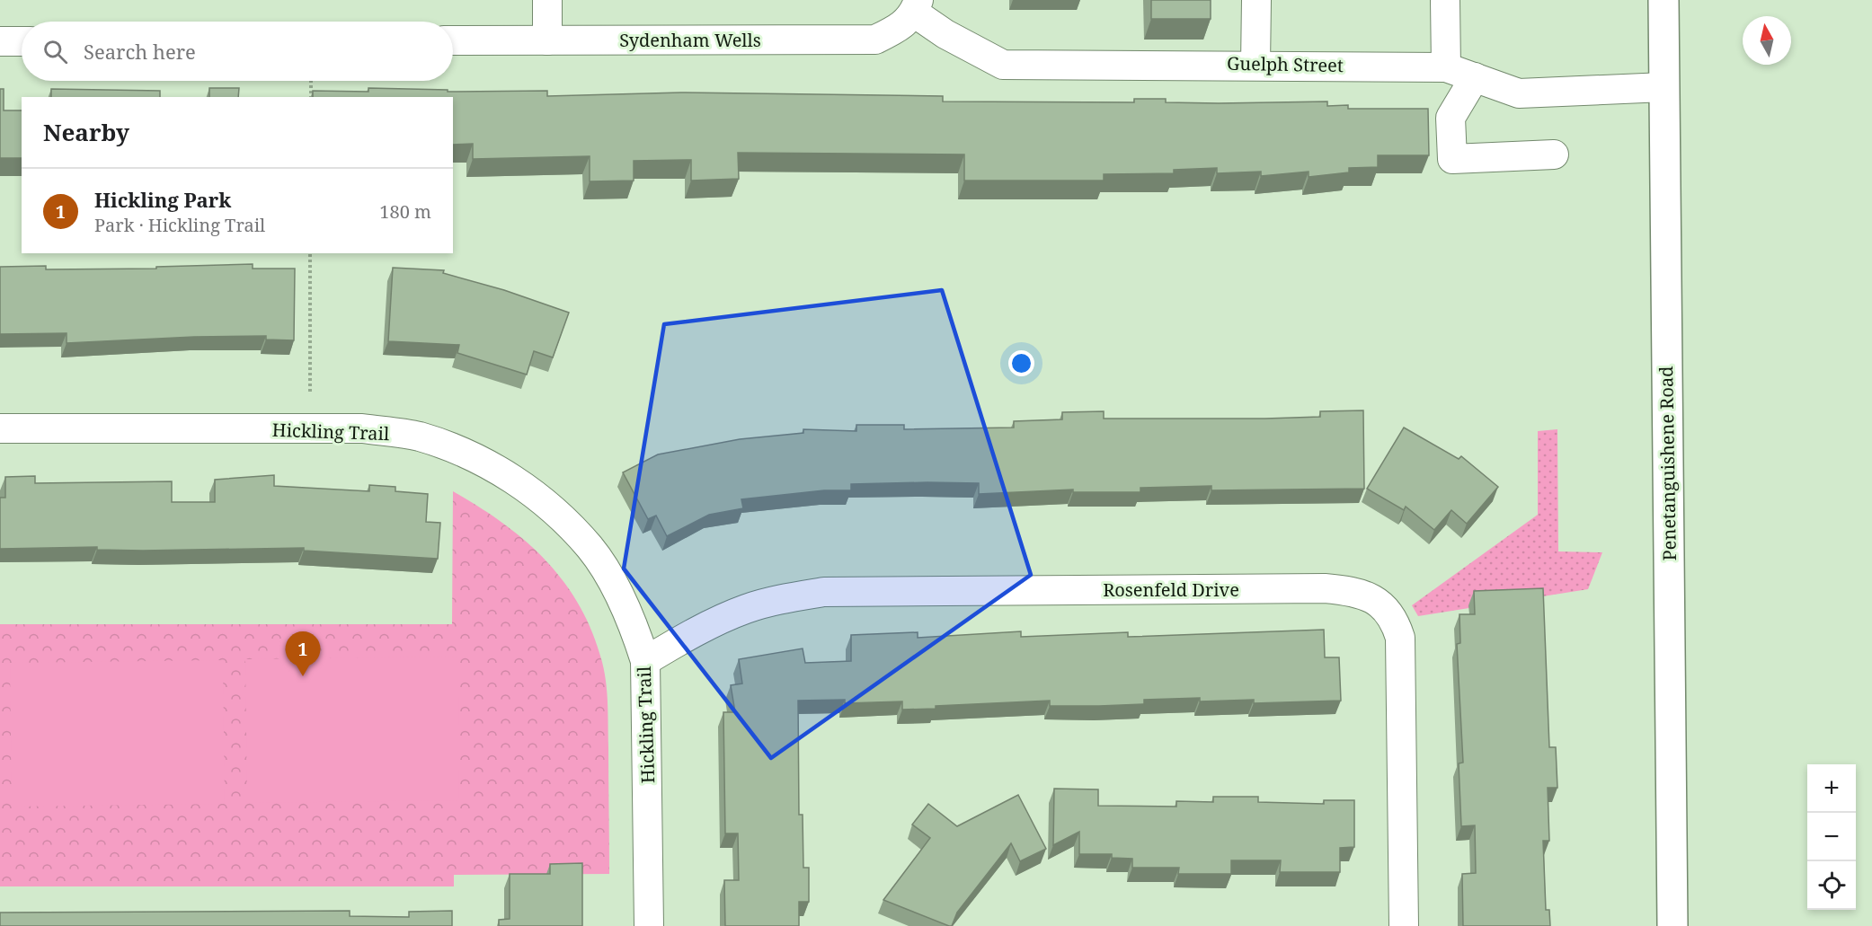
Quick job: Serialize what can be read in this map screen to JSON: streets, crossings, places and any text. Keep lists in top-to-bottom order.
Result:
{
  "streets": {
    "main road": ["Penetanguishene Road"],
    "street": [
      "Sydenham Wells",
      "Guelph Street",
      "Hickling Trail",
      "Rosenfeld Drive"
    ]
  },
  "crossings": [
    ["Sydenham Wells", "Guelph Street"],
    ["Guelph Street", "Penetanguishene Road"],
    ["Hickling Trail", "Rosenfeld Drive"]
  ],
  "north": "top",
  "page": {
    "search": "Search here",
    "heading": "Nearby",
    "list": [
      {
        "mark": "1",
        "name": "Hickling Park",
        "note": "Park · Hickling Trail",
        "value": "180 m"
      }
    ],
    "pins": "1",
    "map_buttons": ["+", "−"]
  }
}
